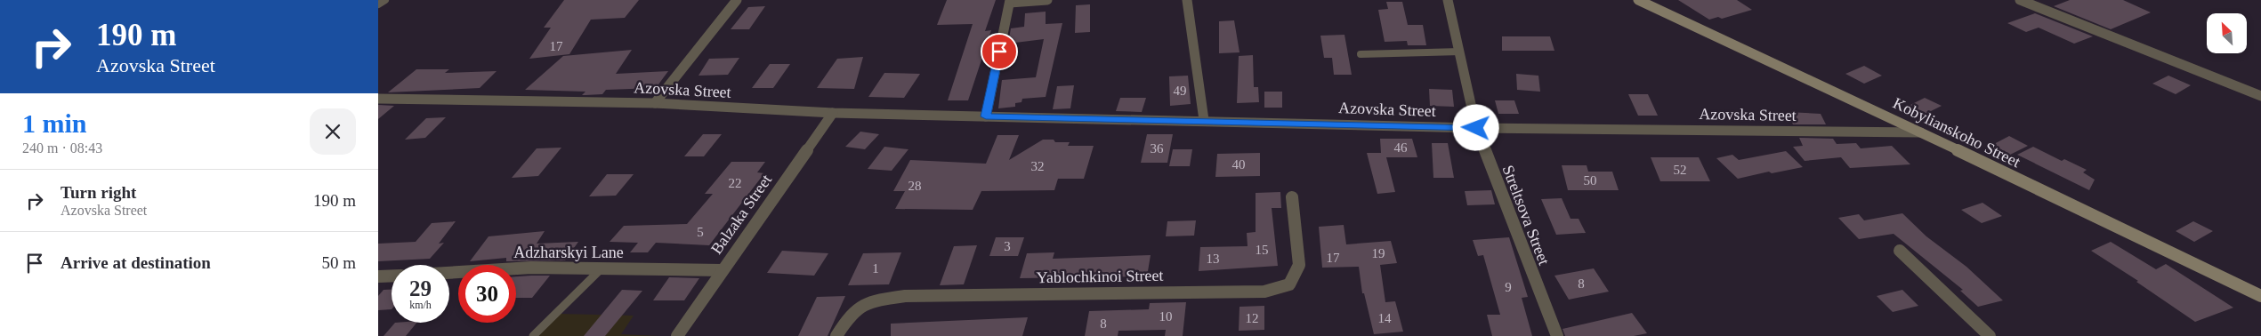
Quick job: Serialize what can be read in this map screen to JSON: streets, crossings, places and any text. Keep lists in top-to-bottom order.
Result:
{
  "streets": {
    "main road": ["Kobylianskoho Street"],
    "street": [
      "Azovska Street",
      "Balzaka Street",
      "Streltsova Street",
      "Adzharskyi Lane",
      "Yablochkinoi Street"
    ]
  },
  "crossings": [
    ["Azovska Street", "Kobylianskoho Street"],
    ["Azovska Street", "Balzaka Street"],
    ["Azovska Street", "Streltsova Street"],
    ["Balzaka Street", "Adzharskyi Lane"]
  ],
  "house_numbers": [
    "17",
    "49",
    "46",
    "36",
    "40",
    "32",
    "52",
    "50",
    "22",
    "28",
    "5",
    "3",
    "15",
    "19",
    "17",
    "13",
    "1",
    "8",
    "9",
    "10",
    "12",
    "14",
    "8"
  ],
  "north": "top left",
  "page": {
    "turn": ["190 m", "Azovska Street"],
    "heading": ["1 min", "240 m · 08:43"],
    "list": [
      {
        "name": "Turn right",
        "note": "Azovska Street",
        "value": "190 m"
      },
      {
        "name": "Arrive at destination",
        "value": "50 m"
      }
    ],
    "speed": "29 km/h",
    "limit": "30"
  }
}
